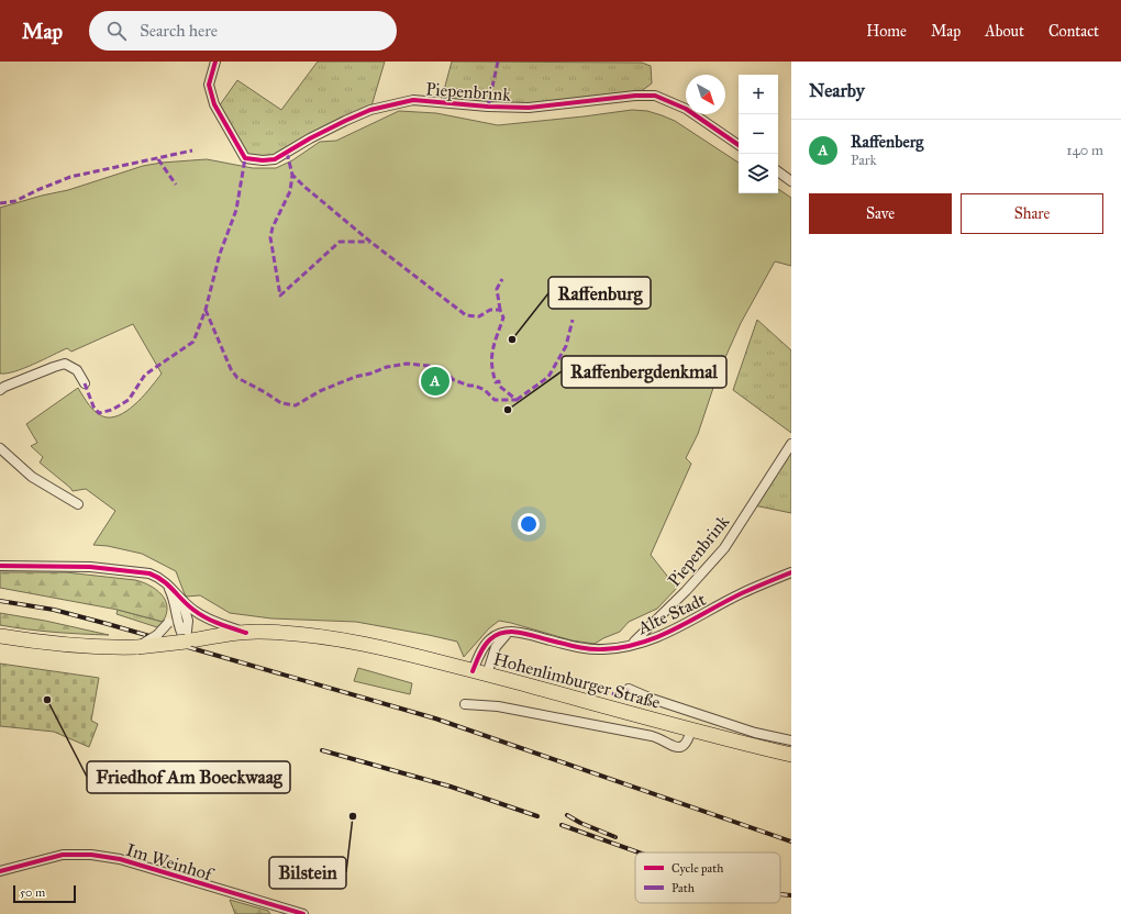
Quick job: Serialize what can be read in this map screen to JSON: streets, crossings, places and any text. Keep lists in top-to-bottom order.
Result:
{
  "streets": {
    "main road": ["Hohenlimburger Straße"],
    "street": ["Piepenbrink", "Alte Stadt", "Im Weinhof"]
  },
  "crossings": [
    ["Piepenbrink", "Alte Stadt"],
    ["Alte Stadt", "Hohenlimburger Straße"]
  ],
  "places": [
    "Raffenburg",
    "Raffenbergdenkmal",
    "Friedhof Am Boeckwaag",
    "Bilstein"
  ],
  "legend": ["Cycle path", "Path"],
  "scale_bar": "50 m",
  "north": "bottom right",
  "page": {
    "header": "Map",
    "search": "Search here",
    "nav": [
      "Home",
      "Map",
      "About",
      "Contact"
    ],
    "heading": "Nearby",
    "map_buttons": ["+", "−"],
    "list": [
      {
        "mark": "A",
        "name": "Raffenberg",
        "note": "Park",
        "value": "140 m"
      }
    ],
    "buttons": ["Save", "Share"],
    "pins": "A",
    "scale": "50 m"
  }
}
